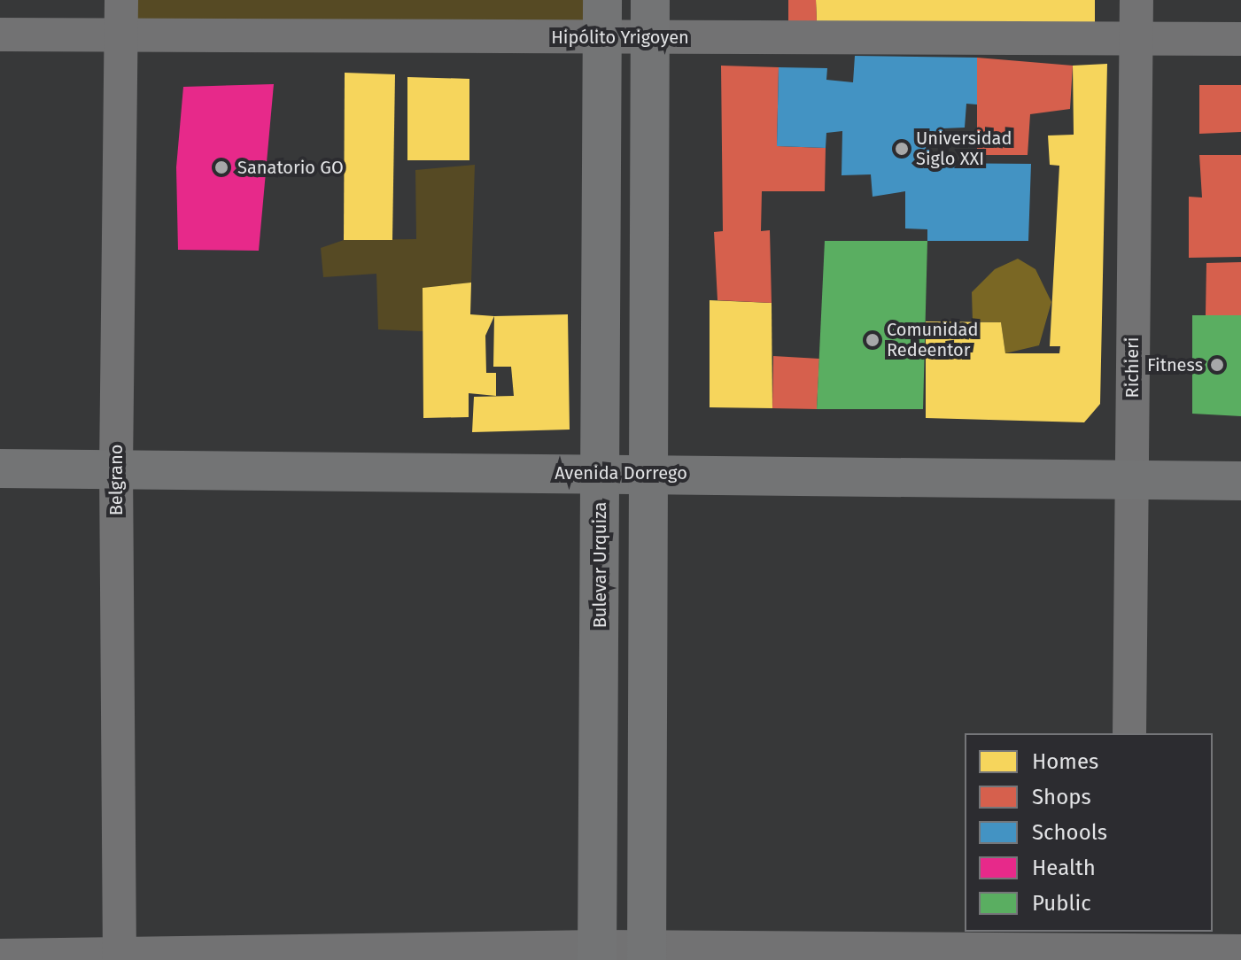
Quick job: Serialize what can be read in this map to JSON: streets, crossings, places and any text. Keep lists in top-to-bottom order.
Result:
{
  "streets": {
    "main road": ["Avenida Dorrego", "Bulevar Urquiza"],
    "street": ["Hipólito Yrigoyen", "Richieri", "Belgrano"]
  },
  "crossings": [
    ["Hipólito Yrigoyen", "Richieri"],
    ["Hipólito Yrigoyen", "Belgrano"],
    ["Hipólito Yrigoyen", "Bulevar Urquiza"],
    ["Richieri", "Avenida Dorrego"],
    ["Avenida Dorrego", "Belgrano"],
    ["Avenida Dorrego", "Bulevar Urquiza"]
  ],
  "places": [
    "Universidad Siglo XXI",
    "Sanatorio GO",
    "Comunidad Redeentor",
    "Fitness"
  ],
  "legend": [
    "Homes",
    "Shops",
    "Schools",
    "Health",
    "Public"
  ]
}
